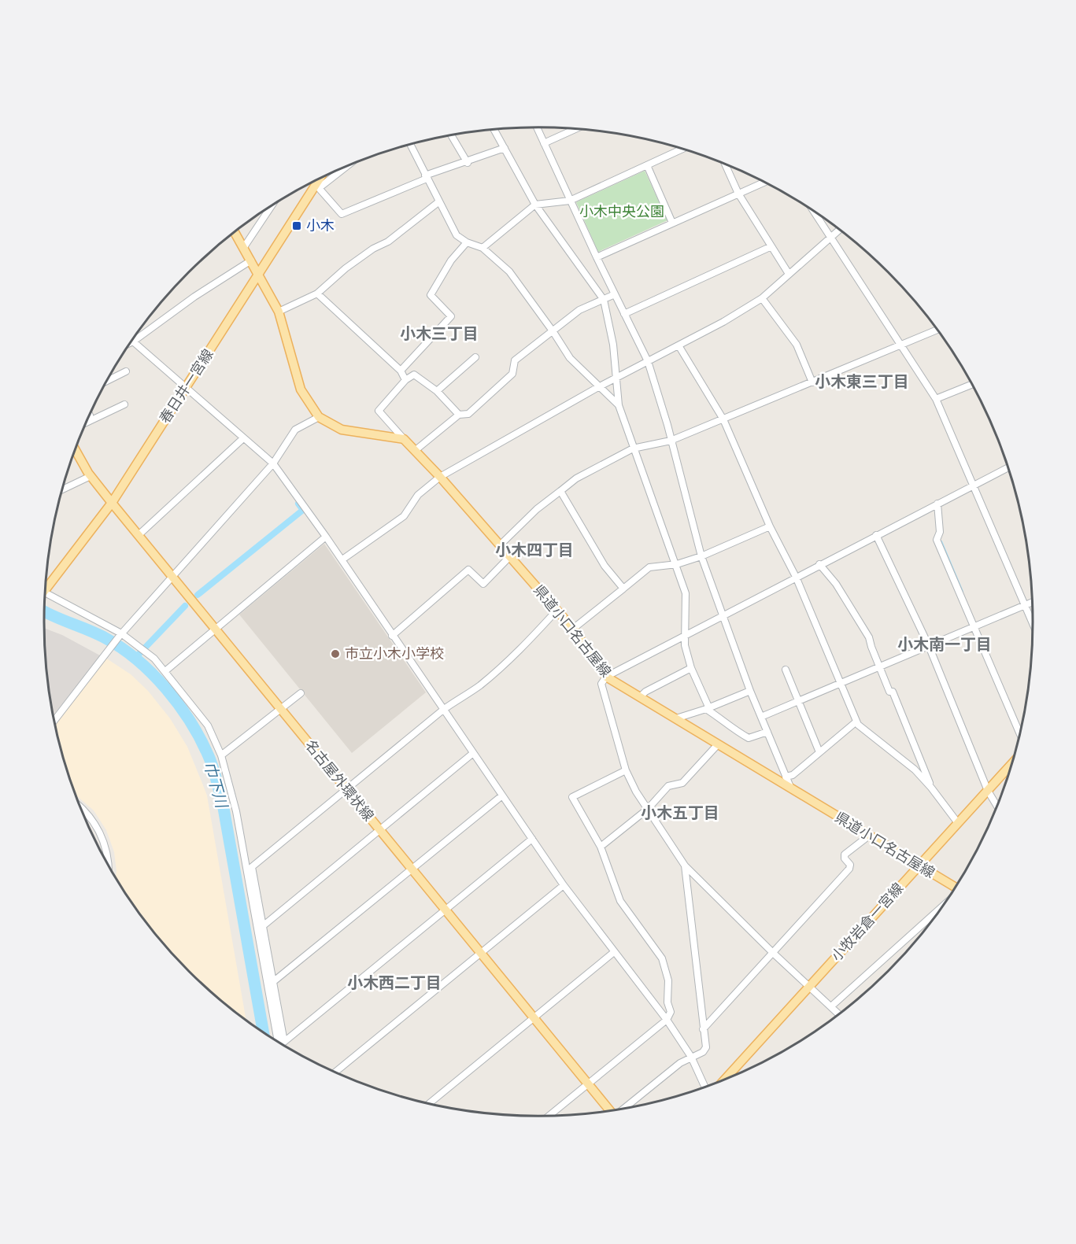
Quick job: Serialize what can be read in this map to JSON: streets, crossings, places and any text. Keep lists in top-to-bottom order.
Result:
{
  "streets": {
    "main road": [
      "春日井一宮線",
      "県道小口名古屋線",
      "名古屋外環状線",
      "小牧岩倉一宮線"
    ]
  },
  "crossings": [
    ["春日井一宮線", "名古屋外環状線"],
    ["県道小口名古屋線", "小牧岩倉一宮線"]
  ],
  "districts": [
    "小木三丁目",
    "小木東三丁目",
    "小木四丁目",
    "小木南一丁目",
    "小木五丁目",
    "小木西二丁目"
  ],
  "water": ["巾下川"],
  "parks": ["小木中央公園"],
  "places": {
    "transit": ["小木"],
    "other": ["市立小木小学校"]
  }
}
